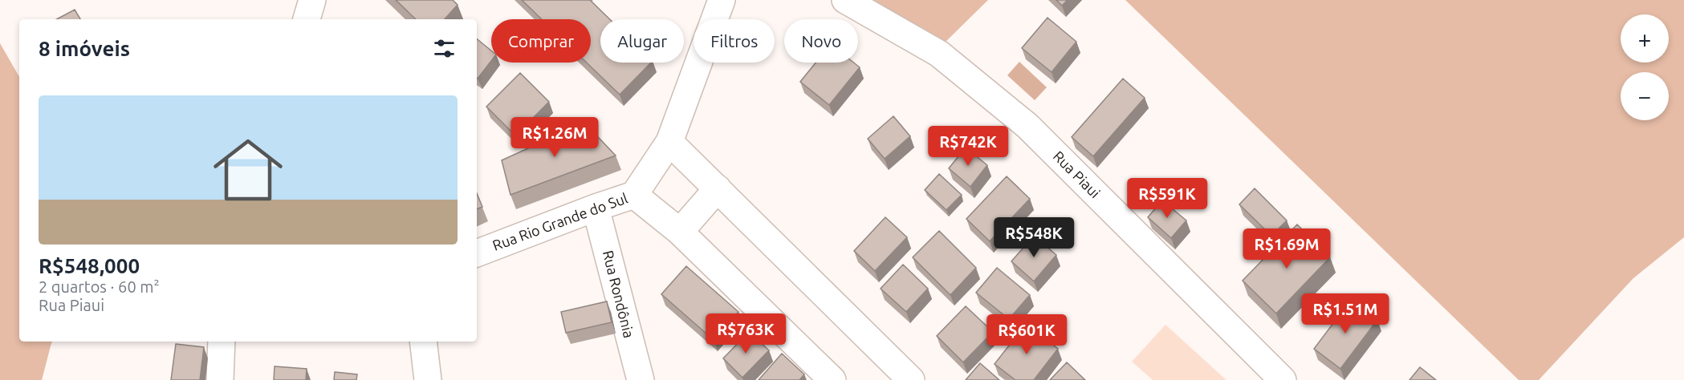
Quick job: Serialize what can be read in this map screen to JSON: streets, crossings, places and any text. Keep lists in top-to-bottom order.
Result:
{
  "streets": {
    "street": ["Rua Piaui", "Rua Rio Grande do Sul", "Rua Rondônia"]
  },
  "crossings": [
    ["Rua Rio Grande do Sul", "Rua Rondônia"]
  ],
  "page": {
    "map_buttons": ["+", "−"],
    "chip": [
      "Comprar",
      "Alugar",
      "Filtros",
      "Novo"
    ],
    "heading": "8 imóveis",
    "list": [
      {
        "name": "R$548,000",
        "note": "2 quartos · 60 m² · Rua Piaui"
      }
    ],
    "price": [
      "R$1.26M",
      "R$742K",
      "R$591K",
      "R$548K",
      "R$1.69M",
      "R$1.51M",
      "R$763K",
      "R$601K"
    ]
  }
}
